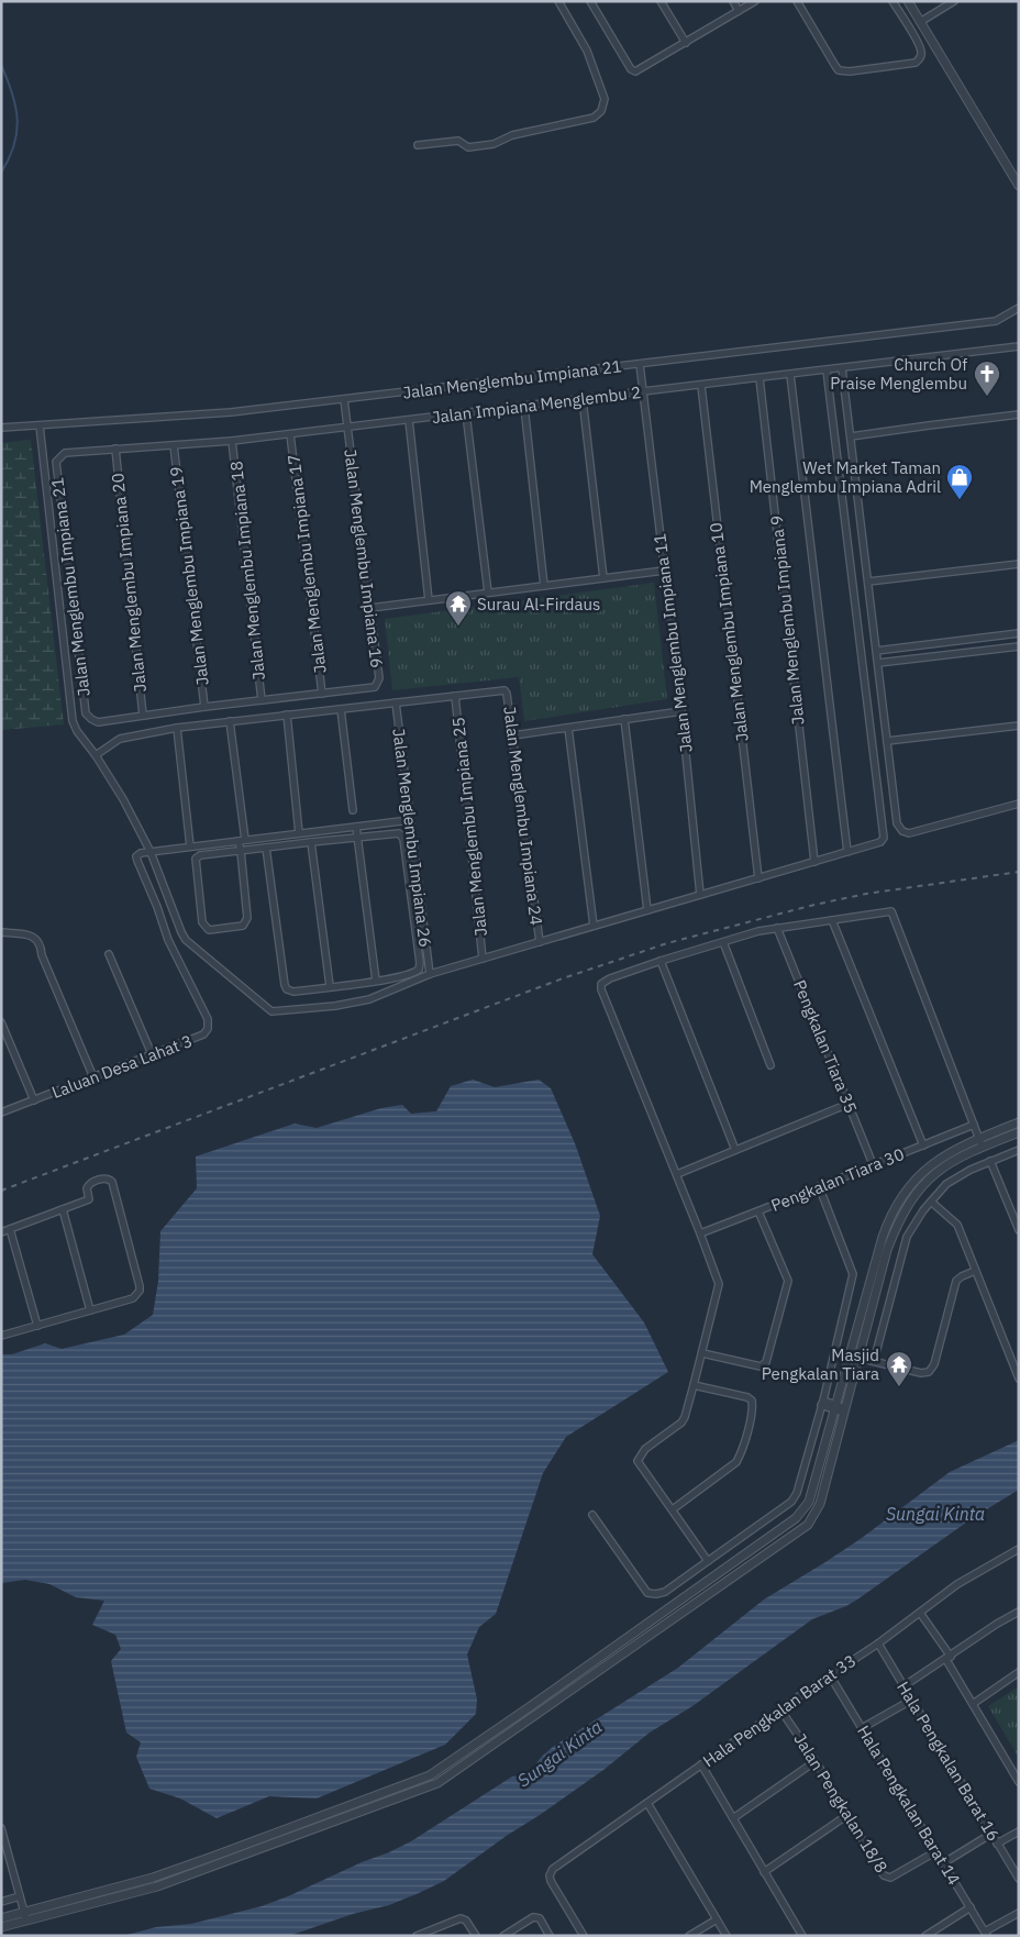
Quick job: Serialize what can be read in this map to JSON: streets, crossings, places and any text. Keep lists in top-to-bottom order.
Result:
{
  "streets": {
    "street": [
      "Jalan Menglembu Impiana 21",
      "Jalan Impiana Menglembu 2",
      "Jalan Menglembu Impiana 16",
      "Jalan Menglembu Impiana 17",
      "Jalan Menglembu Impiana 18",
      "Jalan Menglembu Impiana 19",
      "Jalan Menglembu Impiana 20",
      "Jalan Menglembu Impiana 9",
      "Jalan Menglembu Impiana 10",
      "Jalan Menglembu Impiana 11",
      "Jalan Menglembu Impiana 24",
      "Jalan Menglembu Impiana 25",
      "Jalan Menglembu Impiana 26",
      "Pengkalan Tiara 35",
      "Laluan Desa Lahat 3",
      "Pengkalan Tiara 30",
      "Hala Pengkalan Barat 33",
      "Hala Pengkalan Barat 16",
      "Jalan Pengkalan 18/8",
      "Hala Pengkalan Barat 14"
    ]
  },
  "crossings": [
    ["Jalan Menglembu Impiana 21", "Jalan Impiana Menglembu 2"],
    ["Jalan Menglembu Impiana 21", "Jalan Menglembu Impiana 16"],
    ["Jalan Menglembu Impiana 21", "Jalan Menglembu Impiana 20"],
    ["Jalan Menglembu Impiana 21", "Jalan Menglembu Impiana 11"],
    ["Jalan Impiana Menglembu 2", "Jalan Menglembu Impiana 16"],
    ["Jalan Impiana Menglembu 2", "Jalan Menglembu Impiana 17"],
    ["Jalan Impiana Menglembu 2", "Jalan Menglembu Impiana 18"],
    ["Jalan Impiana Menglembu 2", "Jalan Menglembu Impiana 19"],
    ["Jalan Impiana Menglembu 2", "Jalan Menglembu Impiana 20"],
    ["Jalan Impiana Menglembu 2", "Jalan Menglembu Impiana 9"],
    ["Jalan Impiana Menglembu 2", "Jalan Menglembu Impiana 10"],
    ["Jalan Impiana Menglembu 2", "Jalan Menglembu Impiana 11"],
    ["Jalan Menglembu Impiana 16", "Jalan Menglembu Impiana 17"],
    ["Jalan Menglembu Impiana 24", "Jalan Menglembu Impiana 25"],
    ["Pengkalan Tiara 35", "Pengkalan Tiara 30"],
    ["Hala Pengkalan Barat 33", "Hala Pengkalan Barat 16"],
    ["Hala Pengkalan Barat 33", "Jalan Pengkalan 18/8"],
    ["Hala Pengkalan Barat 33", "Hala Pengkalan Barat 14"],
    ["Jalan Pengkalan 18/8", "Hala Pengkalan Barat 14"]
  ],
  "water": ["Sungai Kinta"],
  "places": {
    "church": ["Church Of Praise Menglembu"],
    "shop": ["Wet Market Taman Menglembu Impiana Adril"],
    "temple": ["Surau Al-Firdaus", "Masjid Pengkalan Tiara"]
  }
}
